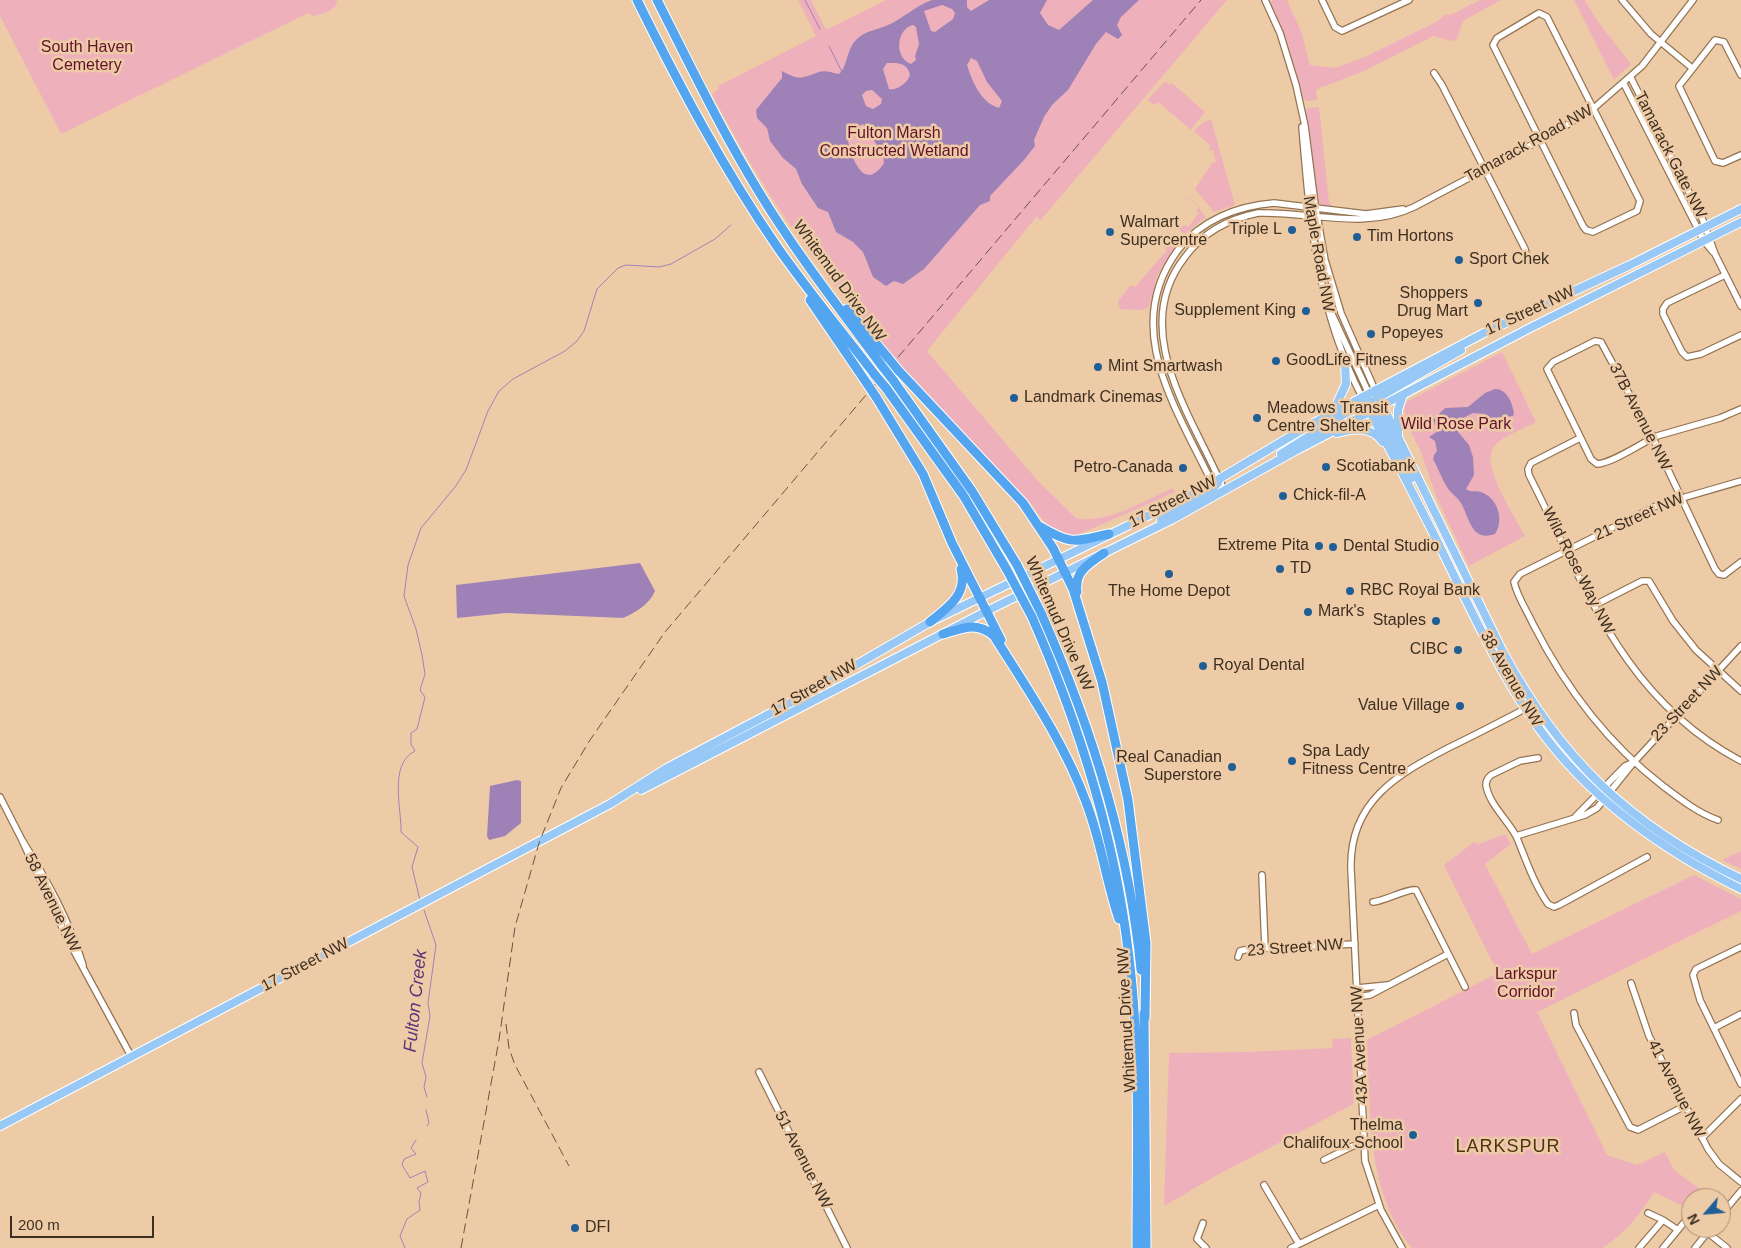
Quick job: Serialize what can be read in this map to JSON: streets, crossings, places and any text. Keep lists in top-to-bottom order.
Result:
{
  "streets": {
    "highway": ["Whitemud Drive NW"],
    "main road": ["17 Street NW", "38 Avenue NW"],
    "street": [
      "Tamarack Road NW",
      "Tamarack Gate NW",
      "Maple Road NW",
      "37B Avenue NW",
      "21 Street NW",
      "Wild Rose Way NW",
      "23 Street NW",
      "58 Avenue NW",
      "43A Avenue NW",
      "41 Avenue NW",
      "51 Avenue NW"
    ]
  },
  "crossings": [
    ["Tamarack Road NW", "Tamarack Gate NW"],
    ["Tamarack Road NW", "Maple Road NW"],
    ["Tamarack Gate NW", "17 Street NW"],
    ["Maple Road NW", "17 Street NW"],
    ["Maple Road NW", "38 Avenue NW"],
    ["17 Street NW", "38 Avenue NW"],
    ["17 Street NW", "58 Avenue NW"],
    ["37B Avenue NW", "21 Street NW"],
    ["37B Avenue NW", "Wild Rose Way NW"],
    ["21 Street NW", "Wild Rose Way NW"],
    ["21 Street NW", "23 Street NW"],
    ["Wild Rose Way NW", "23 Street NW"],
    ["38 Avenue NW", "23 Street NW"],
    ["38 Avenue NW", "43A Avenue NW"],
    ["23 Street NW", "43A Avenue NW"]
  ],
  "districts": ["LARKSPUR"],
  "water": ["Fulton Creek"],
  "parks": [
    "South Haven Cemetery",
    "Fulton Marsh Constructed Wetland",
    "Wild Rose Park",
    "Larkspur Corridor"
  ],
  "places": [
    "Triple L",
    "Walmart Supercentre",
    "Tim Hortons",
    "Sport Chek",
    "Shoppers Drug Mart",
    "Supplement King",
    "Popeyes",
    "GoodLife Fitness",
    "Mint Smartwash",
    "Landmark Cinemas",
    "Meadows Transit Centre Shelter",
    "Scotiabank",
    "Petro-Canada",
    "Chick-fil-A",
    "Extreme Pita",
    "Dental Studio",
    "TD",
    "The Home Depot",
    "RBC Royal Bank",
    "Mark's",
    "Staples",
    "CIBC",
    "Royal Dental",
    "Value Village",
    "Spa Lady Fitness Centre",
    "Real Canadian Superstore",
    "Thelma Chalifoux School",
    "DFI"
  ],
  "scale_bar": "200 m",
  "north": "bottom left"
}
